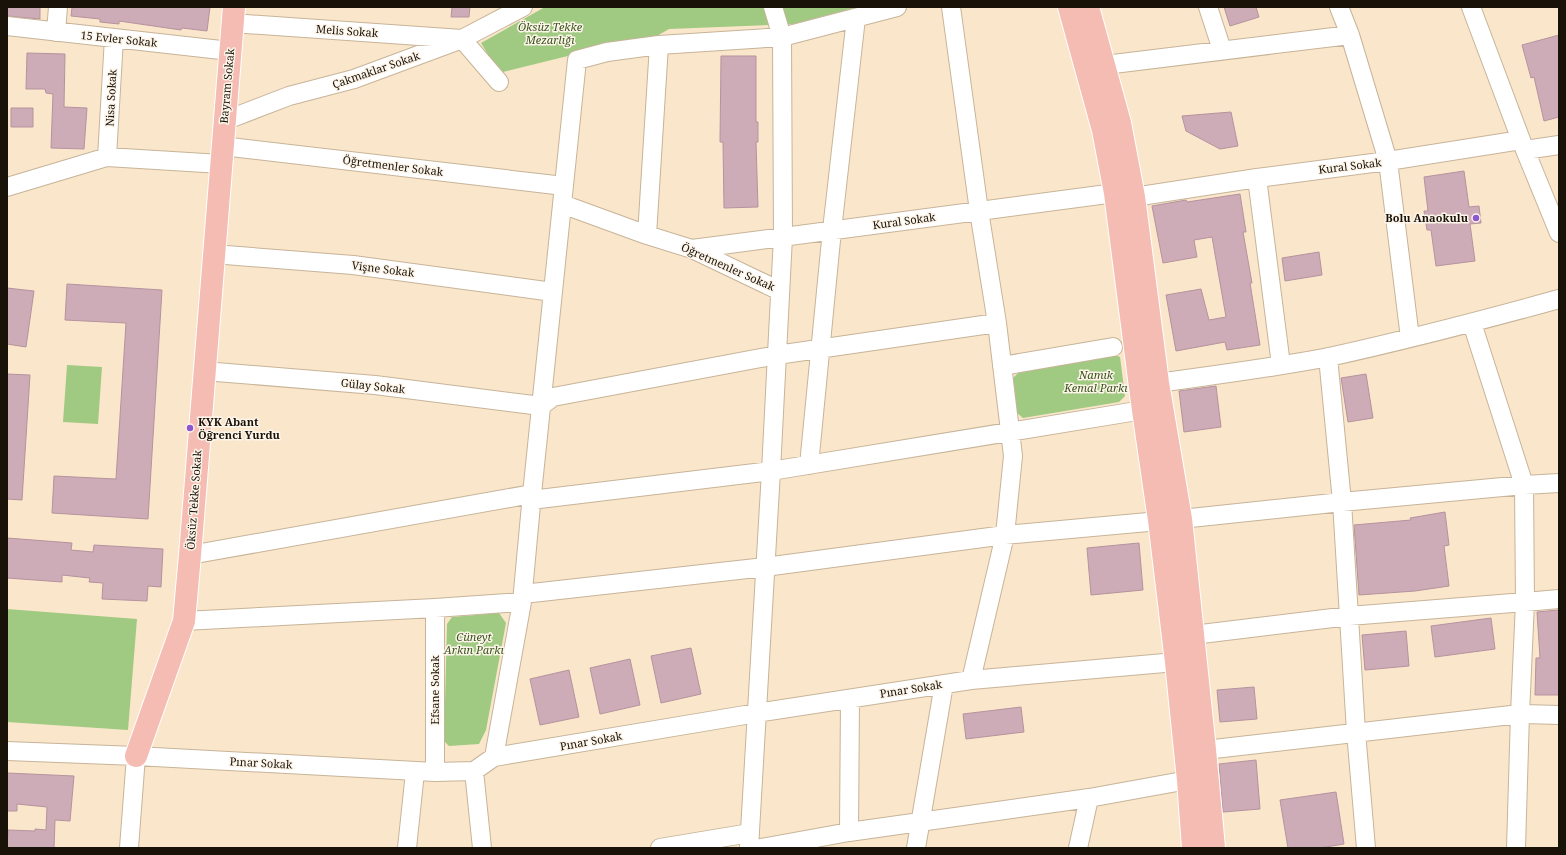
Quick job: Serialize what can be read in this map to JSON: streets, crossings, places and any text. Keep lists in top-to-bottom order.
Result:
{
  "streets": {
    "main road": ["Bayram Sokak", "Öksüz Tekke Sokak"],
    "street": [
      "Melis Sokak",
      "15 Evler Sokak",
      "Çakmaklar Sokak",
      "Nisa Sokak",
      "Öğretmenler Sokak",
      "Kural Sokak",
      "Vişne Sokak",
      "Gülay Sokak",
      "Pınar Sokak",
      "Efsane Sokak"
    ]
  },
  "crossings": [
    ["Melis Sokak", "Çakmaklar Sokak"],
    ["Melis Sokak", "Bayram Sokak"],
    ["15 Evler Sokak", "Bayram Sokak"],
    ["15 Evler Sokak", "Nisa Sokak"],
    ["Çakmaklar Sokak", "Bayram Sokak"],
    ["Bayram Sokak", "Öğretmenler Sokak"],
    ["Bayram Sokak", "Öksüz Tekke Sokak"],
    ["Nisa Sokak", "Öğretmenler Sokak"],
    ["Öğretmenler Sokak", "Kural Sokak"],
    ["Öğretmenler Sokak", "Öksüz Tekke Sokak"],
    ["Vişne Sokak", "Öksüz Tekke Sokak"],
    ["Gülay Sokak", "Öksüz Tekke Sokak"],
    ["Öksüz Tekke Sokak", "Pınar Sokak"],
    ["Pınar Sokak", "Efsane Sokak"]
  ],
  "parks": ["Öksüz Tekke Mezarlığı", "Namık Kemal Parkı", "Cüneyt Arkın Parkı"],
  "places": ["Bolu Anaokulu", "KYK Abant Öğrenci Yurdu"]
}
